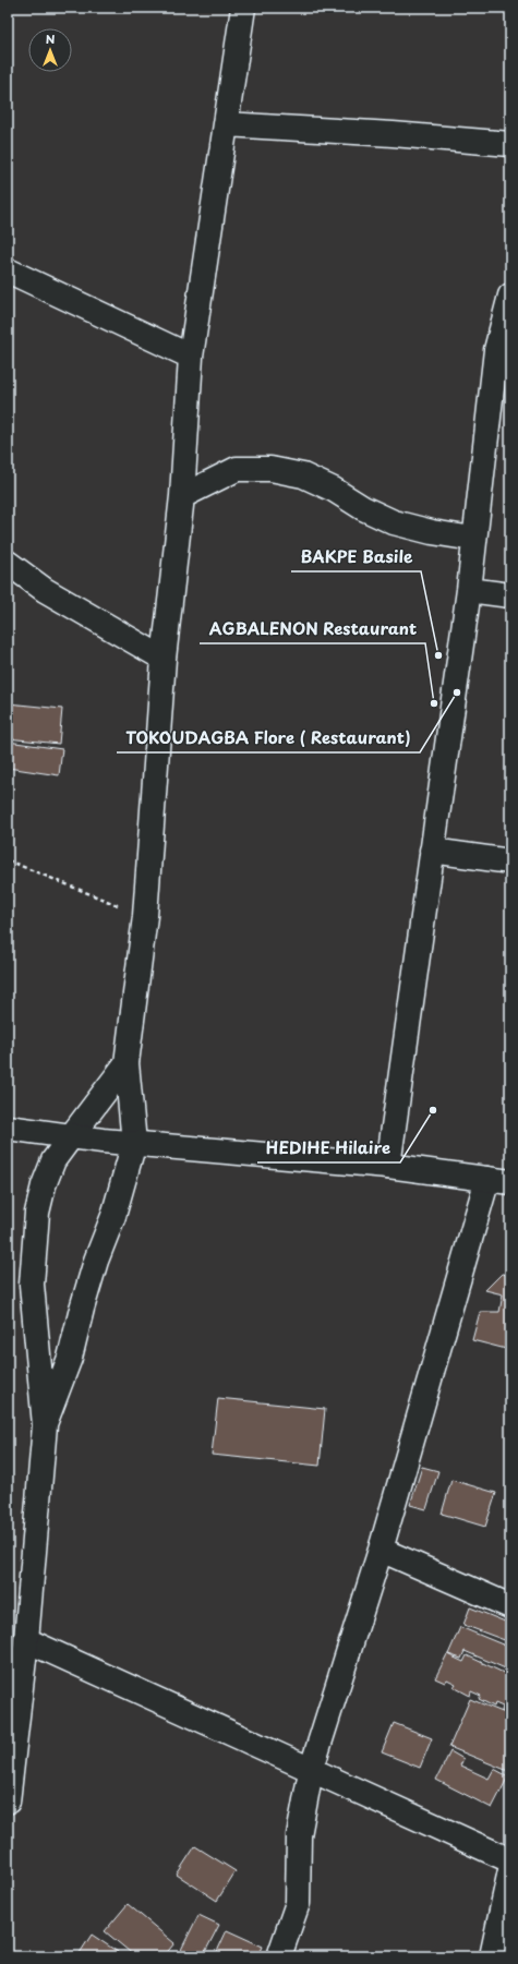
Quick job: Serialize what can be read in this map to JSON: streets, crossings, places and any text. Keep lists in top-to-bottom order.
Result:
{
  "places": [
    "BAKPE Basile",
    "TOKOUDAGBA Flore ( Restaurant)",
    "AGBALENON Restaurant",
    "HEDIHE Hilaire"
  ],
  "north": "top"
}
